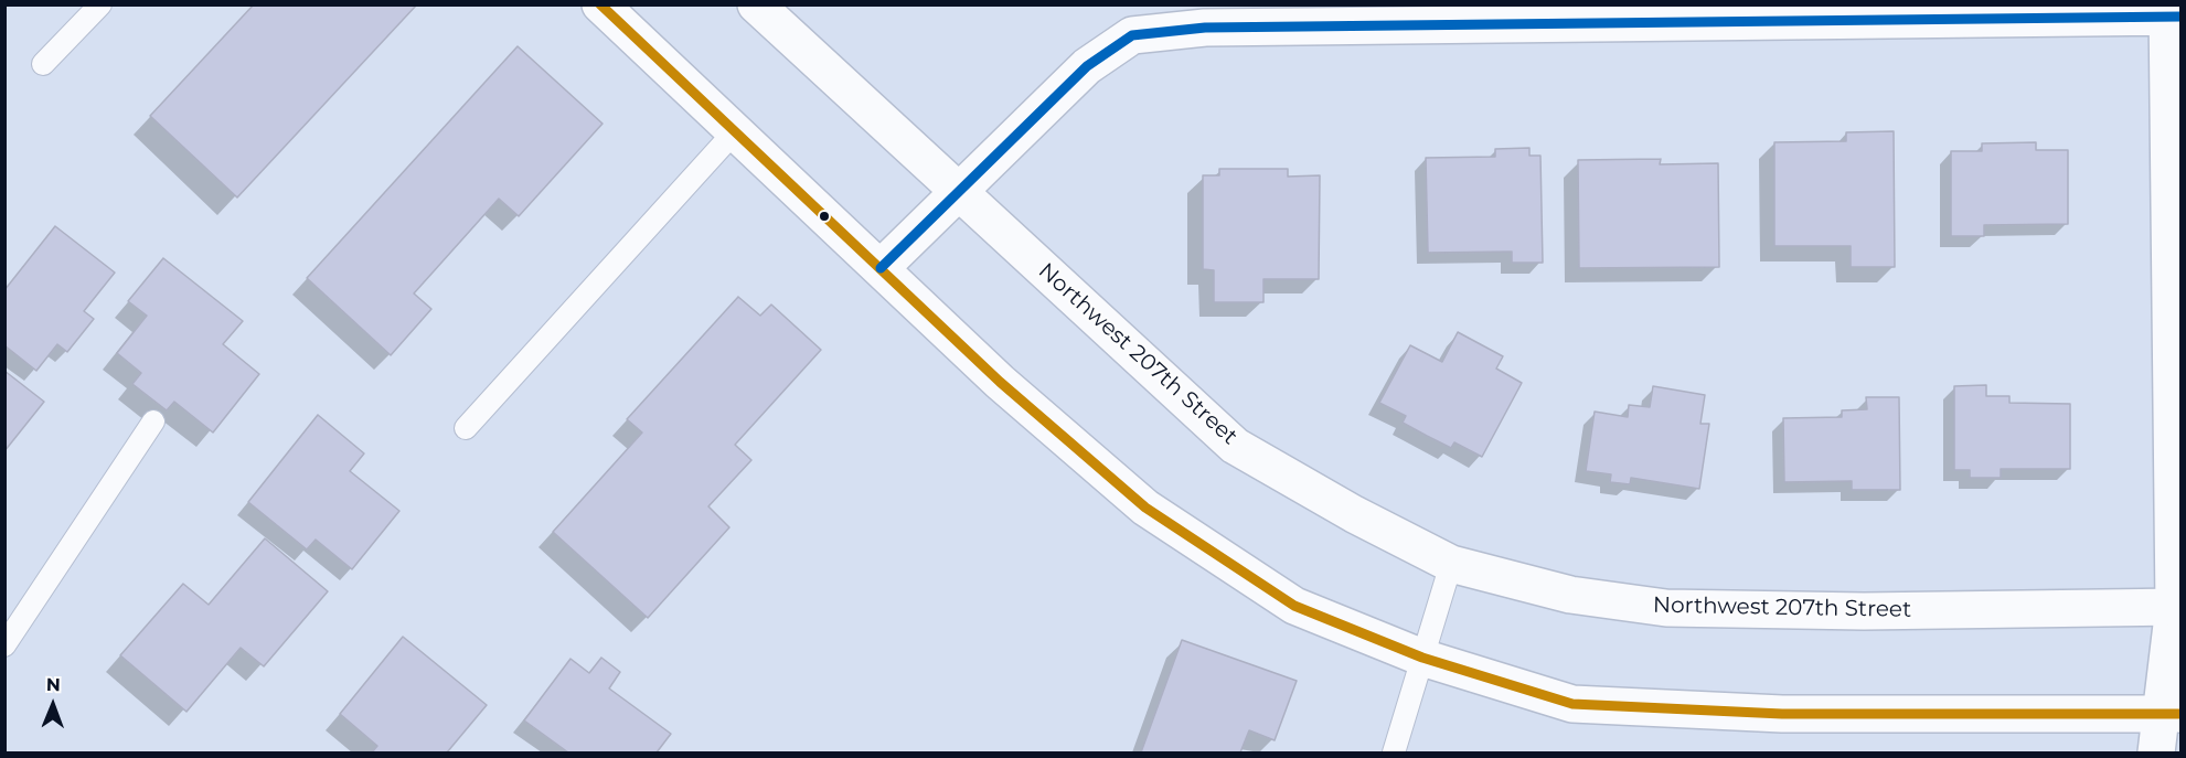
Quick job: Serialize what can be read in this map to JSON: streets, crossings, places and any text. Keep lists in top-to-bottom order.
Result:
{
  "streets": {
    "street": ["Northwest 207th Street"]
  },
  "north": "top"
}
